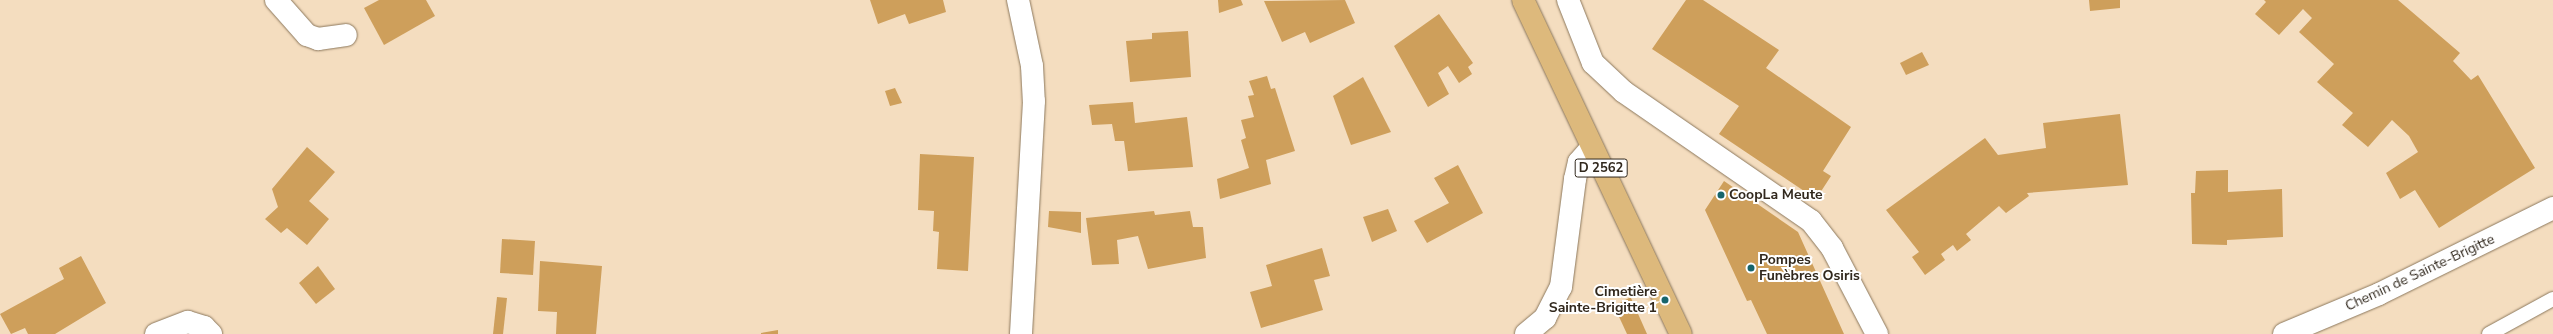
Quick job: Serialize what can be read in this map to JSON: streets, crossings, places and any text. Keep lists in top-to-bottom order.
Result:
{
  "streets": {
    "main road": ["D 2562"],
    "street": ["Chemin de Sainte-Brigitte"]
  },
  "places": ["CoopLa Meute", "Pompes Funèbres Osiris", "Cimetière Sainte-Brigitte 1"]
}
